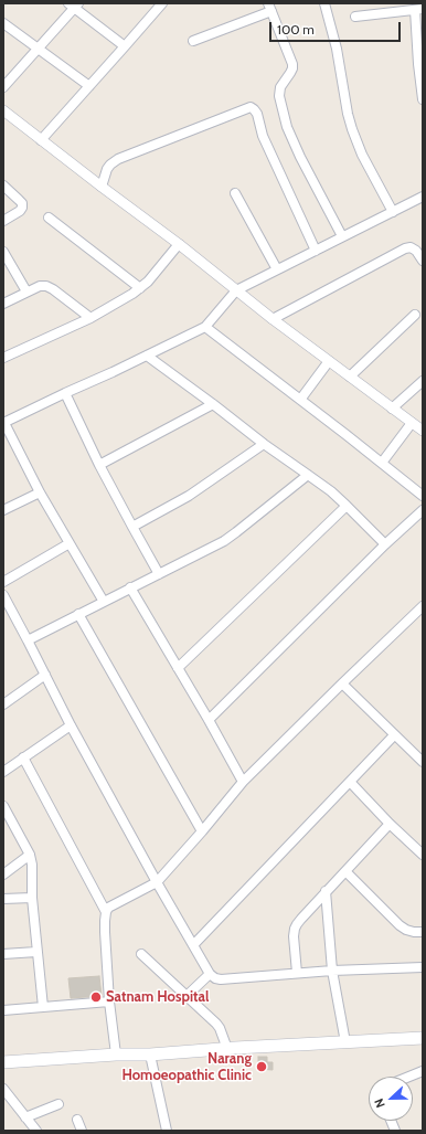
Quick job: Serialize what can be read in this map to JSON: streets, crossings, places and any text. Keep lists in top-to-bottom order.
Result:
{
  "places": ["Satnam Hospital", "Narang Homoeopathic Clinic"],
  "scale_bar": "100 m",
  "north": "left"
}
